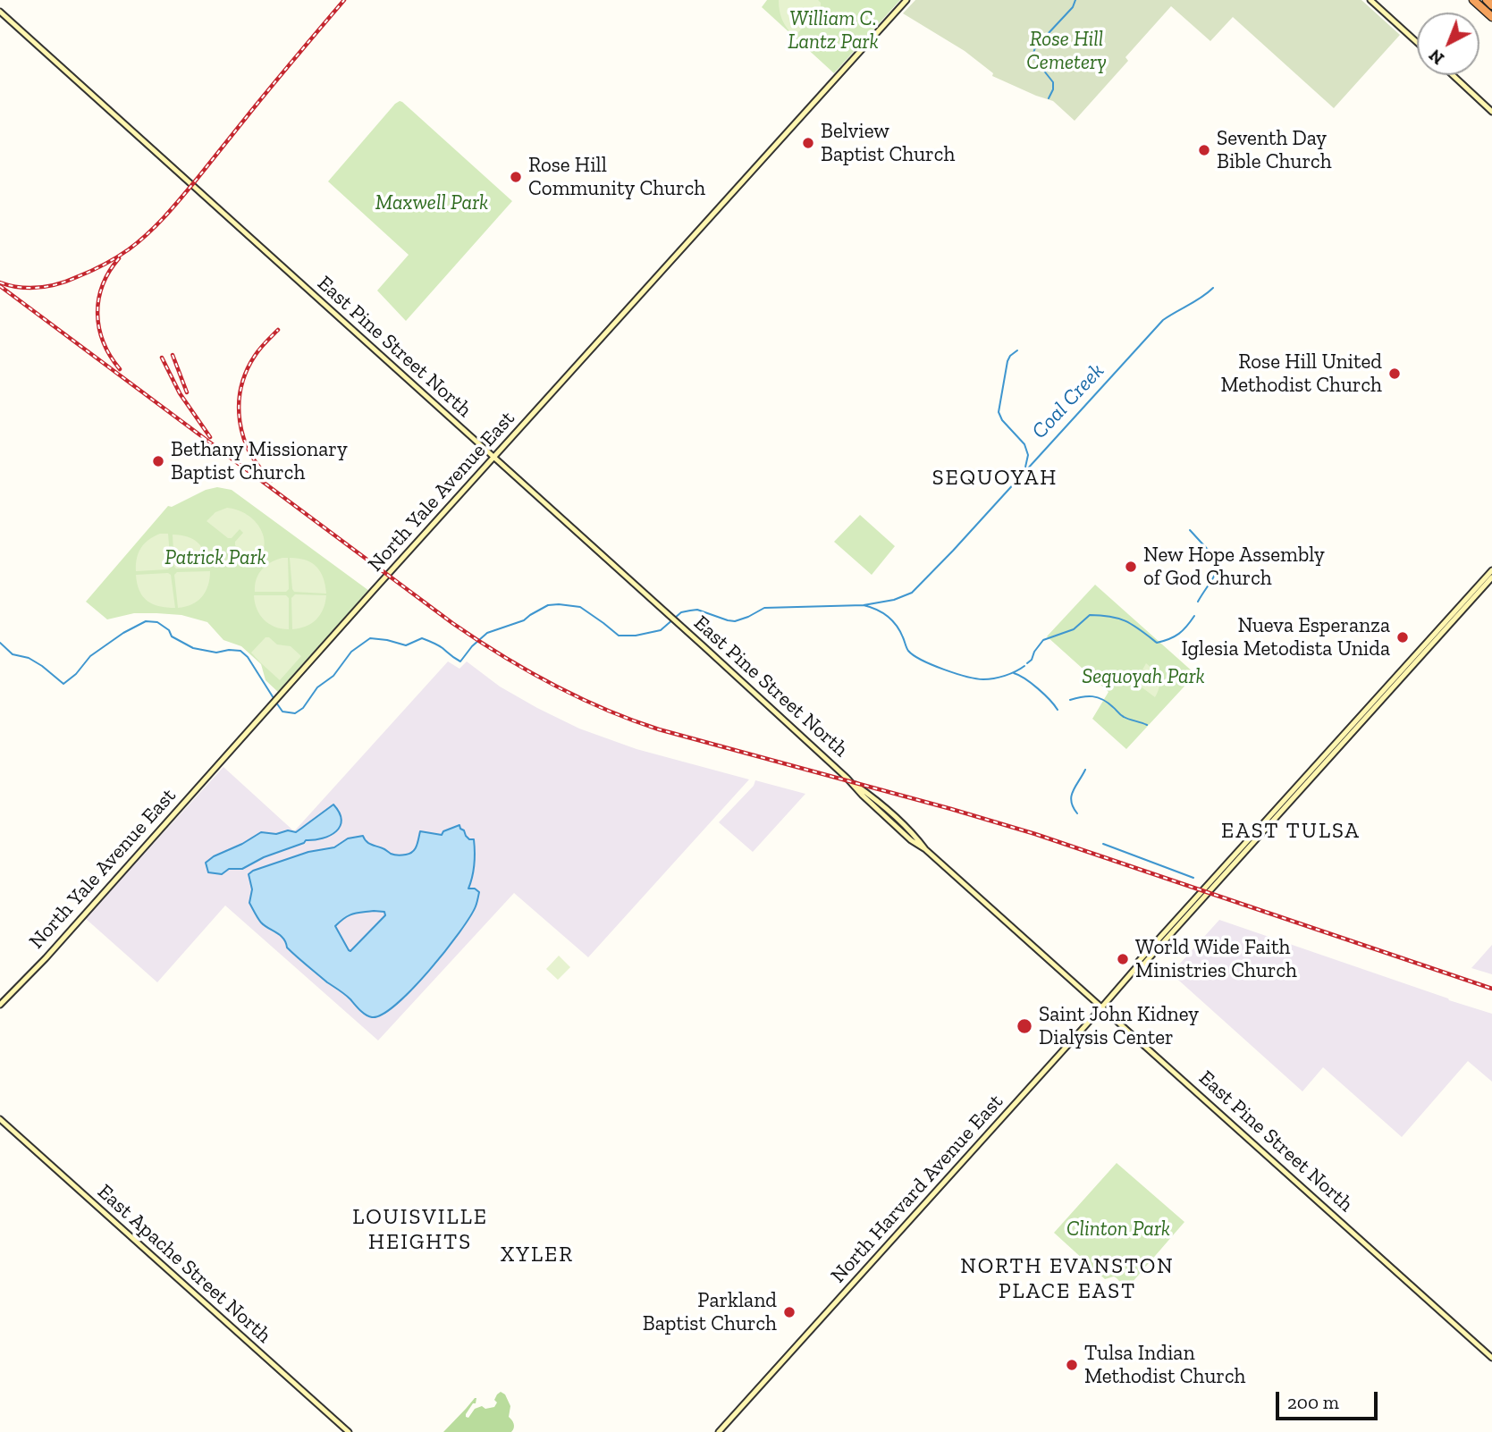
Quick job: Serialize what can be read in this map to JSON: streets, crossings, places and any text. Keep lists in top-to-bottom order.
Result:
{
  "streets": {
    "main road": [
      "East Pine Street North",
      "North Yale Avenue East",
      "North Harvard Avenue East",
      "East Apache Street North"
    ]
  },
  "crossings": [
    ["East Pine Street North", "North Yale Avenue East"],
    ["East Pine Street North", "North Harvard Avenue East"]
  ],
  "districts": [
    "SEQUOYAH",
    "EAST TULSA",
    "LOUISVILLE HEIGHTS",
    "XYLER",
    "NORTH EVANSTON PLACE EAST"
  ],
  "water": ["Coal Creek"],
  "parks": [
    "William C. Lantz Park",
    "Rose Hill Cemetery",
    "Maxwell Park",
    "Patrick Park",
    "Sequoyah Park",
    "Clinton Park"
  ],
  "places": [
    "Belview Baptist Church",
    "Seventh Day Bible Church",
    "Rose Hill Community Church",
    "Rose Hill United Methodist Church",
    "Bethany Missionary Baptist Church",
    "New Hope Assembly of God Church",
    "Nueva Esperanza Iglesia Metodista Unida",
    "World Wide Faith Ministries Church",
    "Saint John Kidney Dialysis Center",
    "Parkland Baptist Church",
    "Tulsa Indian Methodist Church"
  ],
  "scale_bar": "200 m",
  "north": "bottom left"
}
